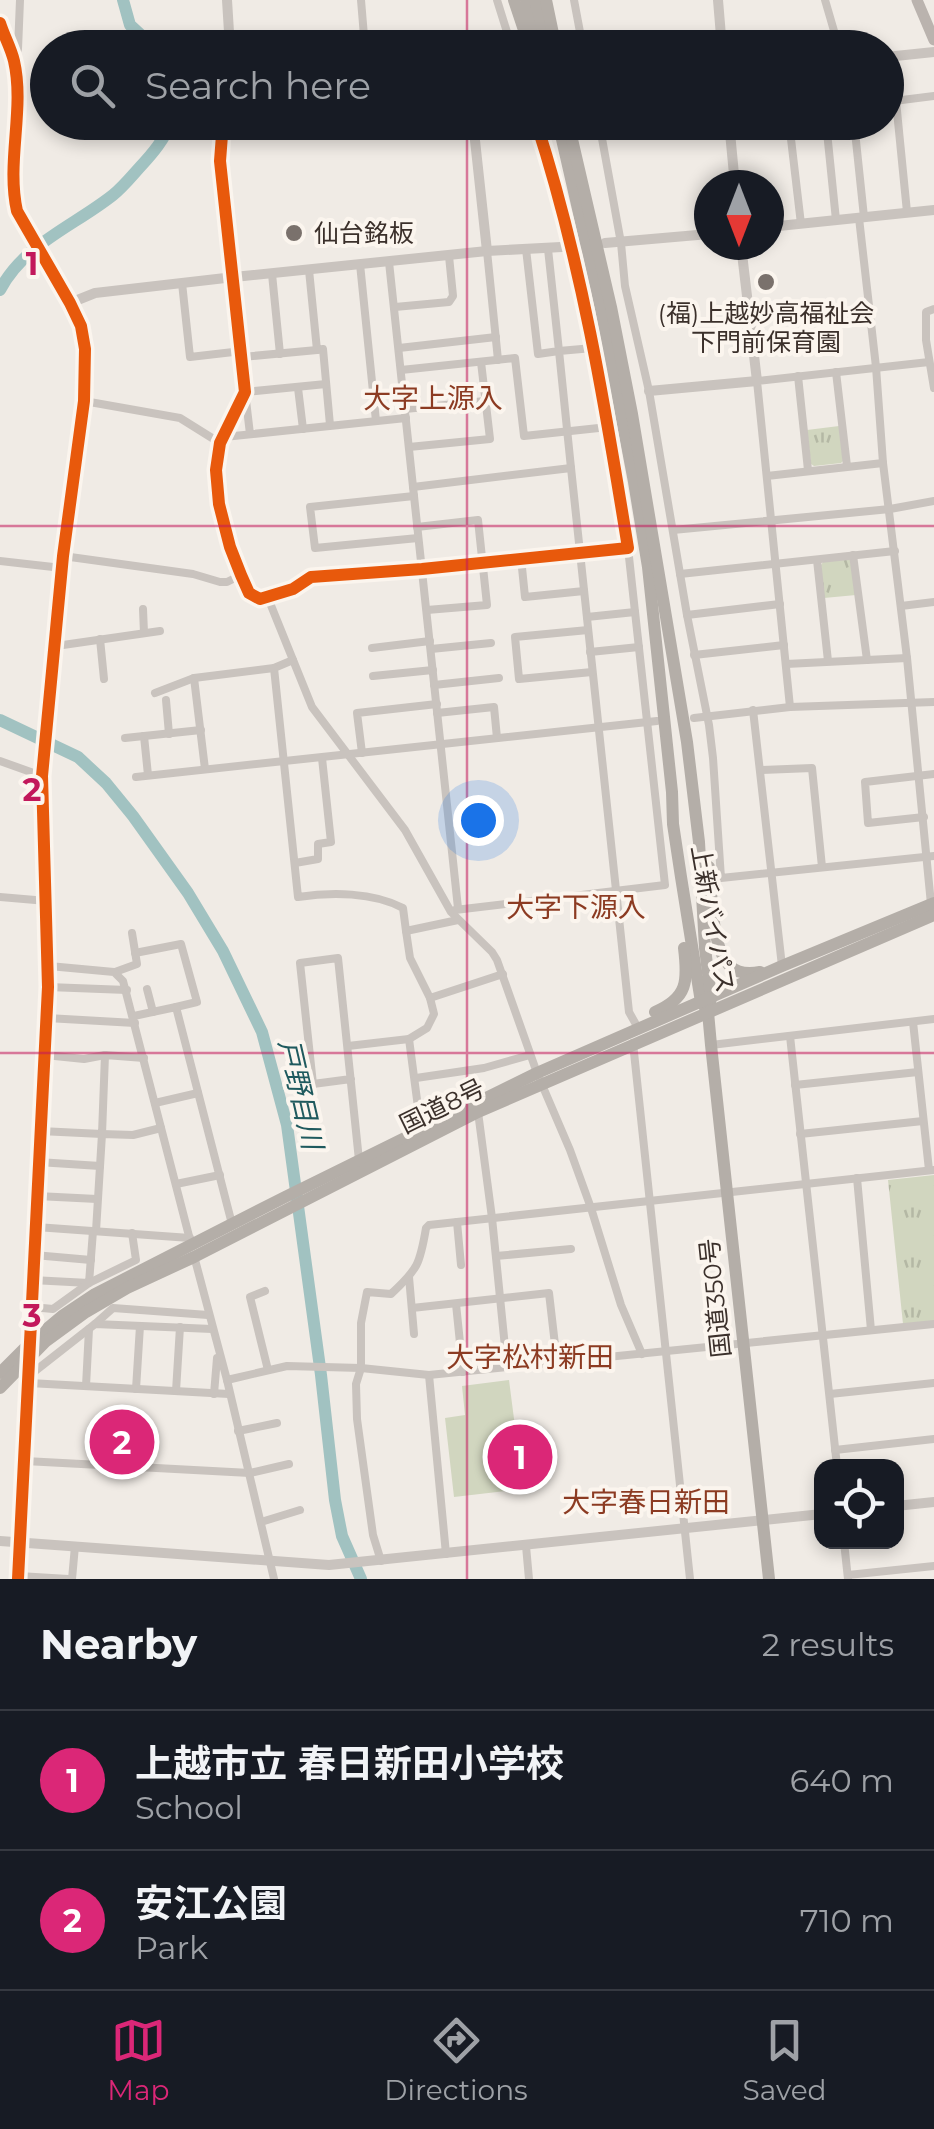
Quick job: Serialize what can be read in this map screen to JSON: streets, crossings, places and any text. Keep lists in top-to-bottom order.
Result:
{
  "streets": {
    "highway": ["上新バイパス", "国道8号", "国道350号"]
  },
  "crossings": [
    ["上新バイパス", "国道8号"],
    ["上新バイパス", "国道350号"],
    ["国道8号", "国道350号"]
  ],
  "districts": [
    "大字上源入",
    "大字下源入",
    "大字松村新田",
    "大字春日新田"
  ],
  "water": ["戸野目川"],
  "places": ["仙台銘板", "(福)上越妙高福祉会 下門前保育園"],
  "north": "bottom",
  "page": {
    "search": "Search here",
    "pins": ["2", "1"],
    "heading": ["Nearby", "2 results"],
    "list": [
      {
        "mark": "1",
        "name": "上越市立 春日新田小学校",
        "note": "School",
        "value": "640 m"
      },
      {
        "mark": "2",
        "name": "安江公園",
        "note": "Park",
        "value": "710 m"
      }
    ],
    "nav": ["Map", "Directions", "Saved"]
  },
  "grid": {
    "rows": ["1", "2", "3"]
  }
}
